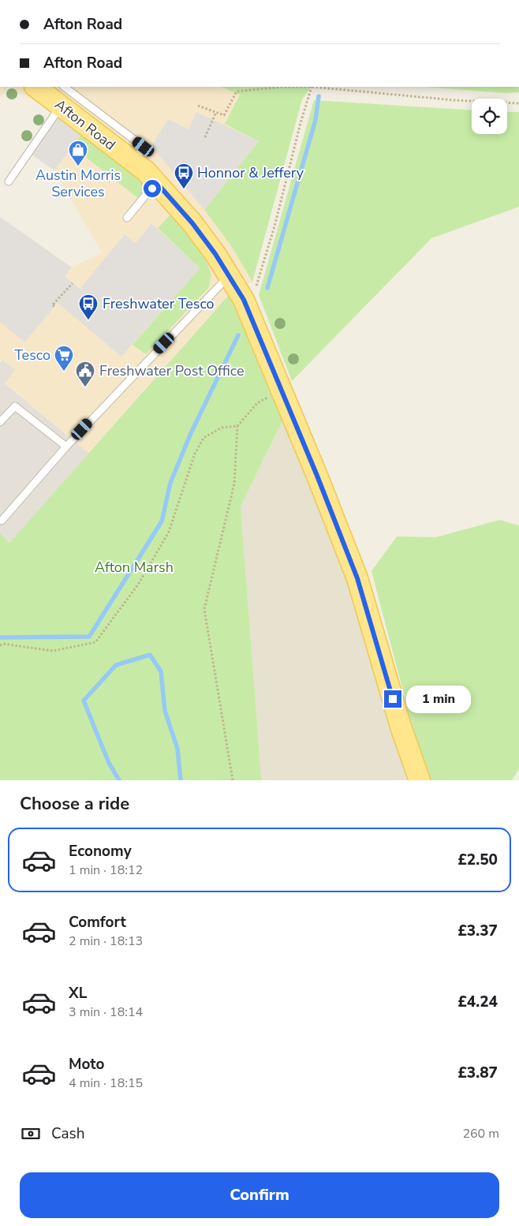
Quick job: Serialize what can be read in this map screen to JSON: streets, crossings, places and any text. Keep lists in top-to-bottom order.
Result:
{
  "streets": {
    "main road": ["Afton Road"]
  },
  "parks": ["Afton Marsh"],
  "places": {
    "shop": ["Austin Morris Services"],
    "bus stop": ["Honnor & Jeffery", "Freshwater Tesco"],
    "supermarket": ["Tesco"],
    "public building": ["Freshwater Post Office"]
  },
  "page": {
    "banner": ["Afton Road", "Afton Road"],
    "bubble": "1 min",
    "heading": "Choose a ride",
    "list": [
      {
        "name": "Economy",
        "note": "1 min · 18:12",
        "value": "£2.50"
      },
      {
        "name": "Comfort",
        "note": "2 min · 18:13",
        "value": "£3.37"
      },
      {
        "name": "XL",
        "note": "3 min · 18:14",
        "value": "£4.24"
      },
      {
        "name": "Moto",
        "note": "4 min · 18:15",
        "value": "£3.87"
      }
    ],
    "pay": ["Cash", "260 m"],
    "buttons": "Confirm"
  }
}
